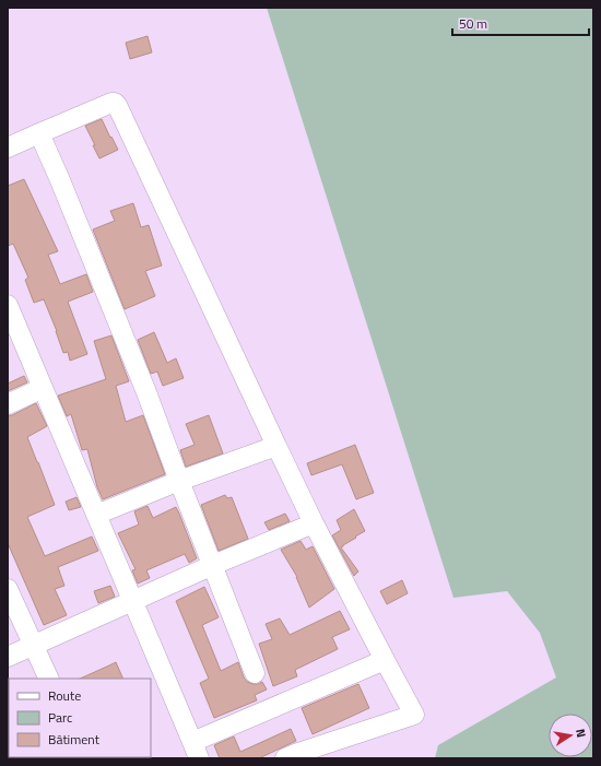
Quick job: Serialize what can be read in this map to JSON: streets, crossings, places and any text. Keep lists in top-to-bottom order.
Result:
{
  "legend": ["Route", "Parc", "Bâtiment"],
  "scale_bar": "50 m",
  "north": "right"
}
